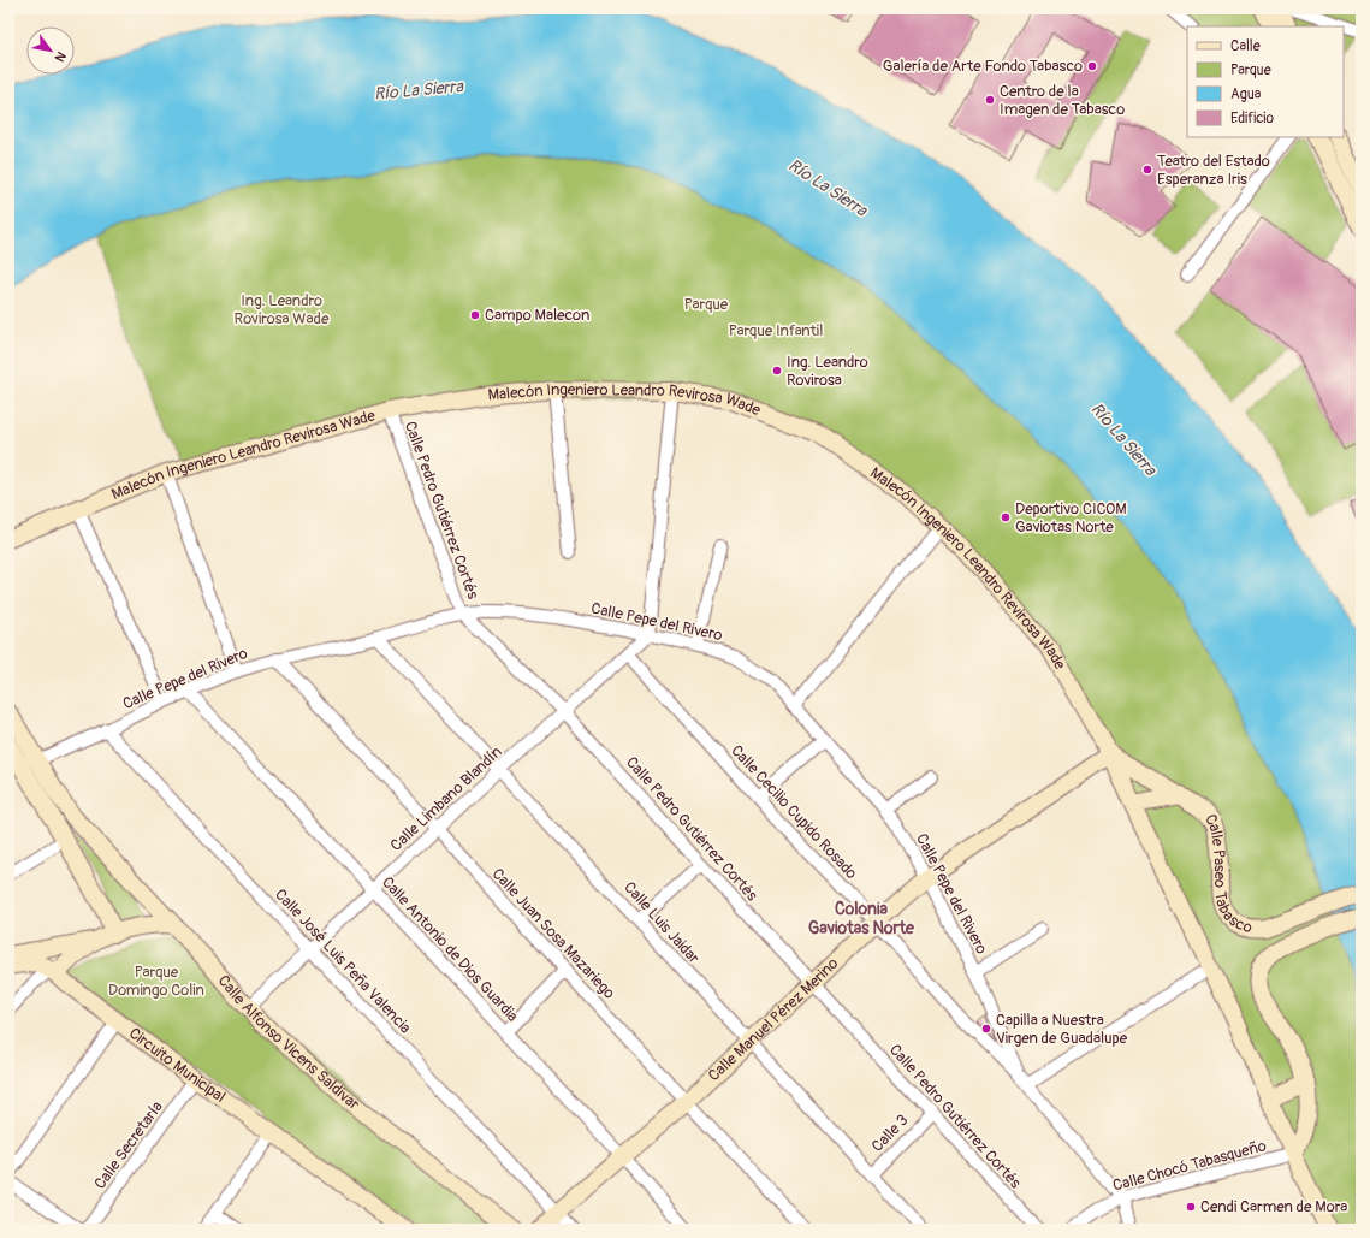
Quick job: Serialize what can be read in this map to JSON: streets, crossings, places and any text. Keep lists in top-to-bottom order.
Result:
{
  "streets": {
    "main road": [
      "Malecón Ingeniero Leandro Revirosa Wade",
      "Calle Paseo Tabasco",
      "Calle Manuel Pérez Merino",
      "Calle Alfonso Vicens Saldivar",
      "Circuito Municipal"
    ],
    "street": [
      "Calle Pedro Gutiérrez Cortés",
      "Calle Pepe del Rivero",
      "Calle Limbano Blandín",
      "Calle Cecilio Cupido Rosado",
      "Calle Luis Jaidar",
      "Calle Juan Sosa Mazariego",
      "Calle Antonio de Dios Guardia",
      "Calle José Luis Peña Valencia",
      "Calle 3",
      "Calle Secretaría",
      "Calle Chocó Tabasqueño"
    ]
  },
  "crossings": [
    ["Malecón Ingeniero Leandro Revirosa Wade", "Calle Pedro Gutiérrez Cortés"],
    ["Malecón Ingeniero Leandro Revirosa Wade", "Calle Paseo Tabasco"],
    ["Malecón Ingeniero Leandro Revirosa Wade", "Calle Manuel Pérez Merino"],
    ["Malecón Ingeniero Leandro Revirosa Wade", "Calle Chocó Tabasqueño"],
    ["Calle Pedro Gutiérrez Cortés", "Calle Pepe del Rivero"],
    ["Calle Pedro Gutiérrez Cortés", "Calle Limbano Blandín"],
    ["Calle Pedro Gutiérrez Cortés", "Calle Manuel Pérez Merino"],
    ["Calle Pedro Gutiérrez Cortés", "Calle 3"],
    ["Calle Pepe del Rivero", "Calle Limbano Blandín"],
    ["Calle Pepe del Rivero", "Calle Cecilio Cupido Rosado"],
    ["Calle Pepe del Rivero", "Calle Luis Jaidar"],
    ["Calle Pepe del Rivero", "Calle Juan Sosa Mazariego"],
    ["Calle Pepe del Rivero", "Calle Antonio de Dios Guardia"],
    ["Calle Pepe del Rivero", "Calle José Luis Peña Valencia"],
    ["Calle Pepe del Rivero", "Calle Manuel Pérez Merino"],
    ["Calle Pepe del Rivero", "Calle Alfonso Vicens Saldivar"],
    ["Calle Pepe del Rivero", "Calle Chocó Tabasqueño"],
    ["Calle Limbano Blandín", "Calle Cecilio Cupido Rosado"],
    ["Calle Limbano Blandín", "Calle Luis Jaidar"],
    ["Calle Limbano Blandín", "Calle Juan Sosa Mazariego"],
    ["Calle Limbano Blandín", "Calle Antonio de Dios Guardia"],
    ["Calle Limbano Blandín", "Calle José Luis Peña Valencia"],
    ["Calle Limbano Blandín", "Calle Alfonso Vicens Saldivar"],
    ["Calle Cecilio Cupido Rosado", "Calle Manuel Pérez Merino"],
    ["Calle Paseo Tabasco", "Calle Manuel Pérez Merino"],
    ["Calle Luis Jaidar", "Calle Manuel Pérez Merino"],
    ["Calle Luis Jaidar", "Calle 3"],
    ["Calle Juan Sosa Mazariego", "Calle Manuel Pérez Merino"],
    ["Calle Antonio de Dios Guardia", "Calle Manuel Pérez Merino"],
    ["Calle José Luis Peña Valencia", "Calle Manuel Pérez Merino"],
    ["Circuito Municipal", "Calle Secretaría"]
  ],
  "districts": ["Colonia Gaviotas Norte"],
  "water": ["Río La Sierra"],
  "parks": [
    "Ing. Leandro Rovirosa Wade",
    "Parque",
    "Parque Infantil",
    "Parque Domingo Colin"
  ],
  "places": [
    "Galería de Arte Fondo Tabasco",
    "Centro de la Imagen de Tabasco",
    "Teatro del Estado Esperanza Iris",
    "Campo Malecon",
    "Ing. Leandro Rovirosa",
    "Deportivo CICOM Gaviotas Norte",
    "Capilla a Nuestra Virgen de Guadalupe",
    "Cendi Carmen de Mora"
  ],
  "legend": [
    "Calle",
    "Parque",
    "Agua",
    "Edificio"
  ],
  "north": "bottom right"
}
